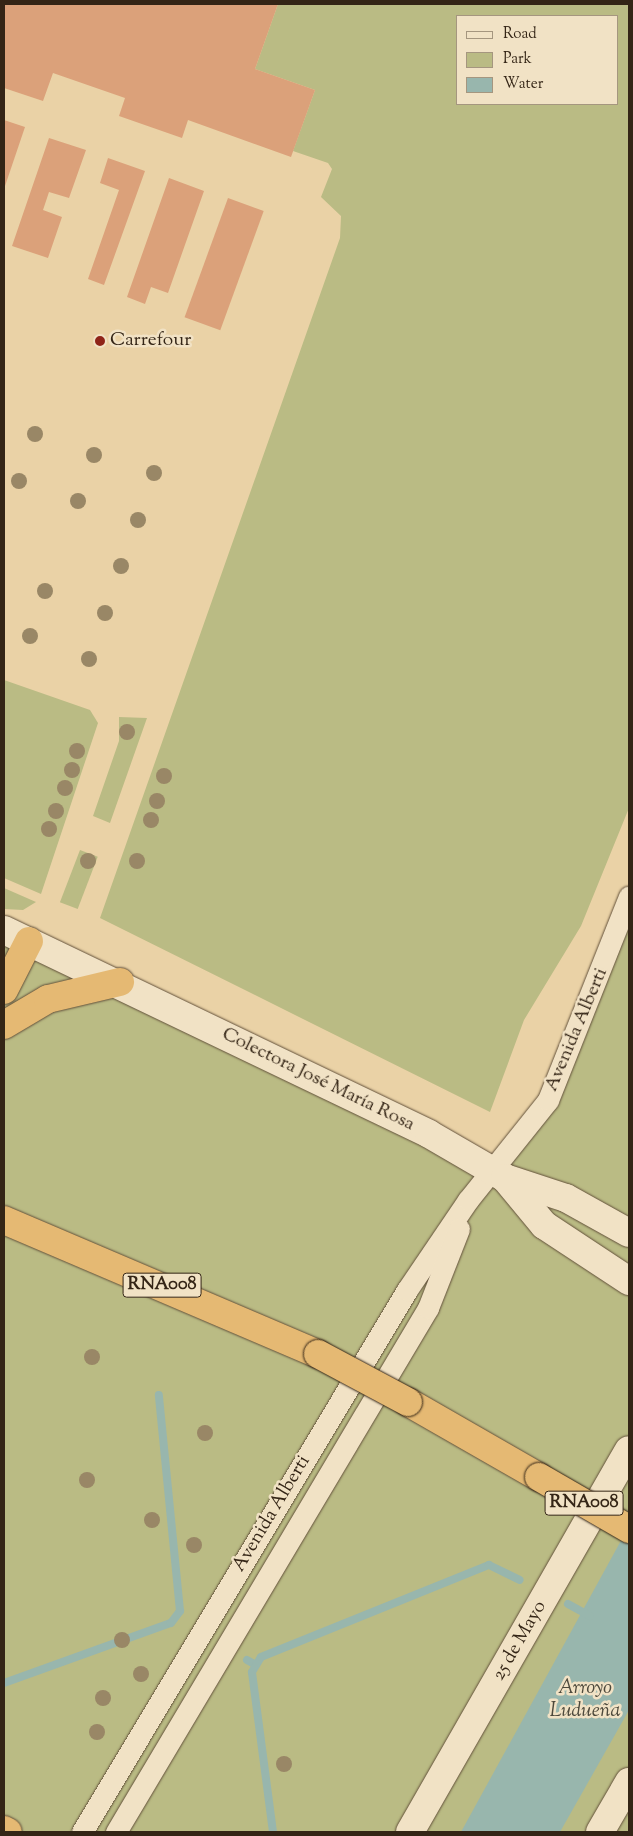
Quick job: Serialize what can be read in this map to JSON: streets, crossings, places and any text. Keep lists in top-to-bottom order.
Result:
{
  "streets": {
    "highway": ["RNA008"],
    "main road": ["Colectora José María Rosa", "25 de Mayo"],
    "street": ["Avenida Alberti"]
  },
  "crossings": [
    ["Avenida Alberti", "Colectora José María Rosa"]
  ],
  "water": ["Arroyo Ludueña"],
  "places": ["Carrefour"],
  "legend": ["Road", "Park", "Water"]
}
